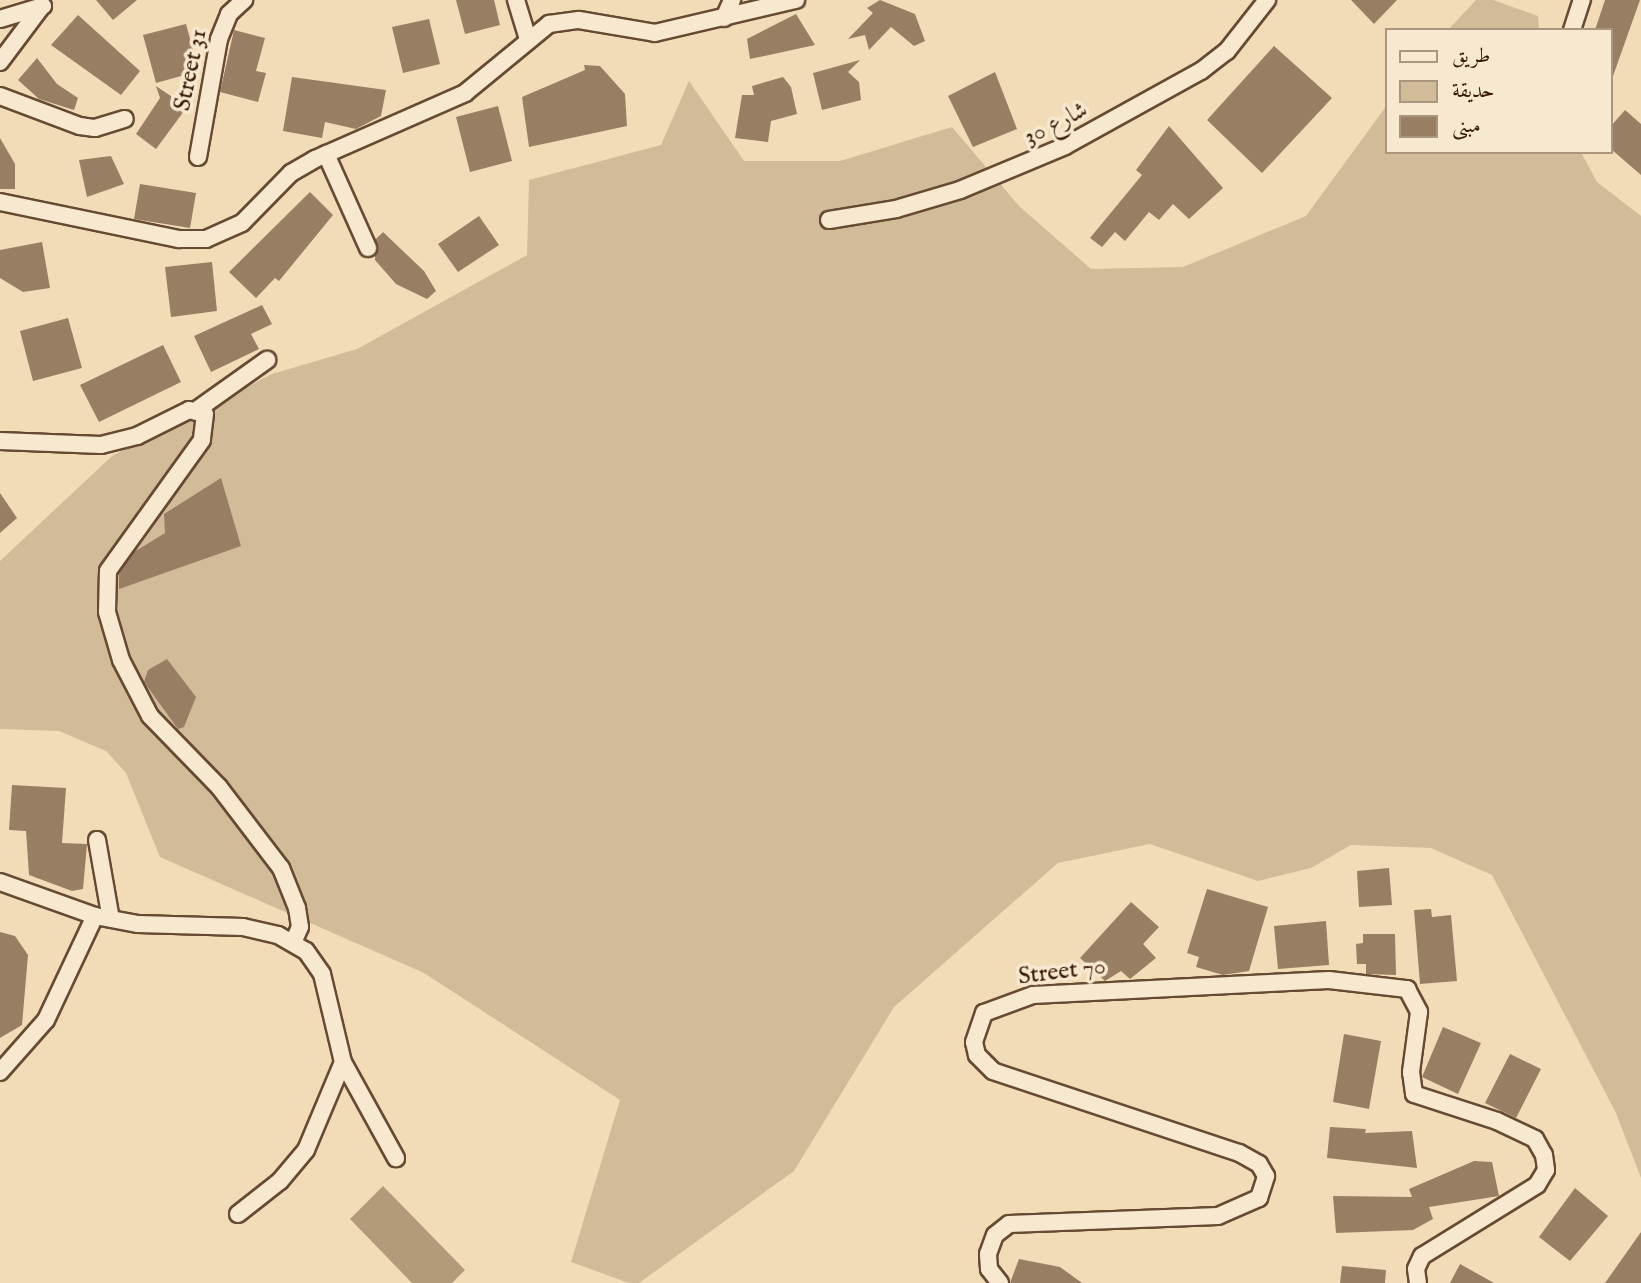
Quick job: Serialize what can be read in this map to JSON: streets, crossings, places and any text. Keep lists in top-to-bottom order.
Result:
{
  "streets": {
    "street": ["Street 31", "شارع 30", "Street 70"]
  },
  "legend": ["طريق", "حديقة", "مبنى"]
}
